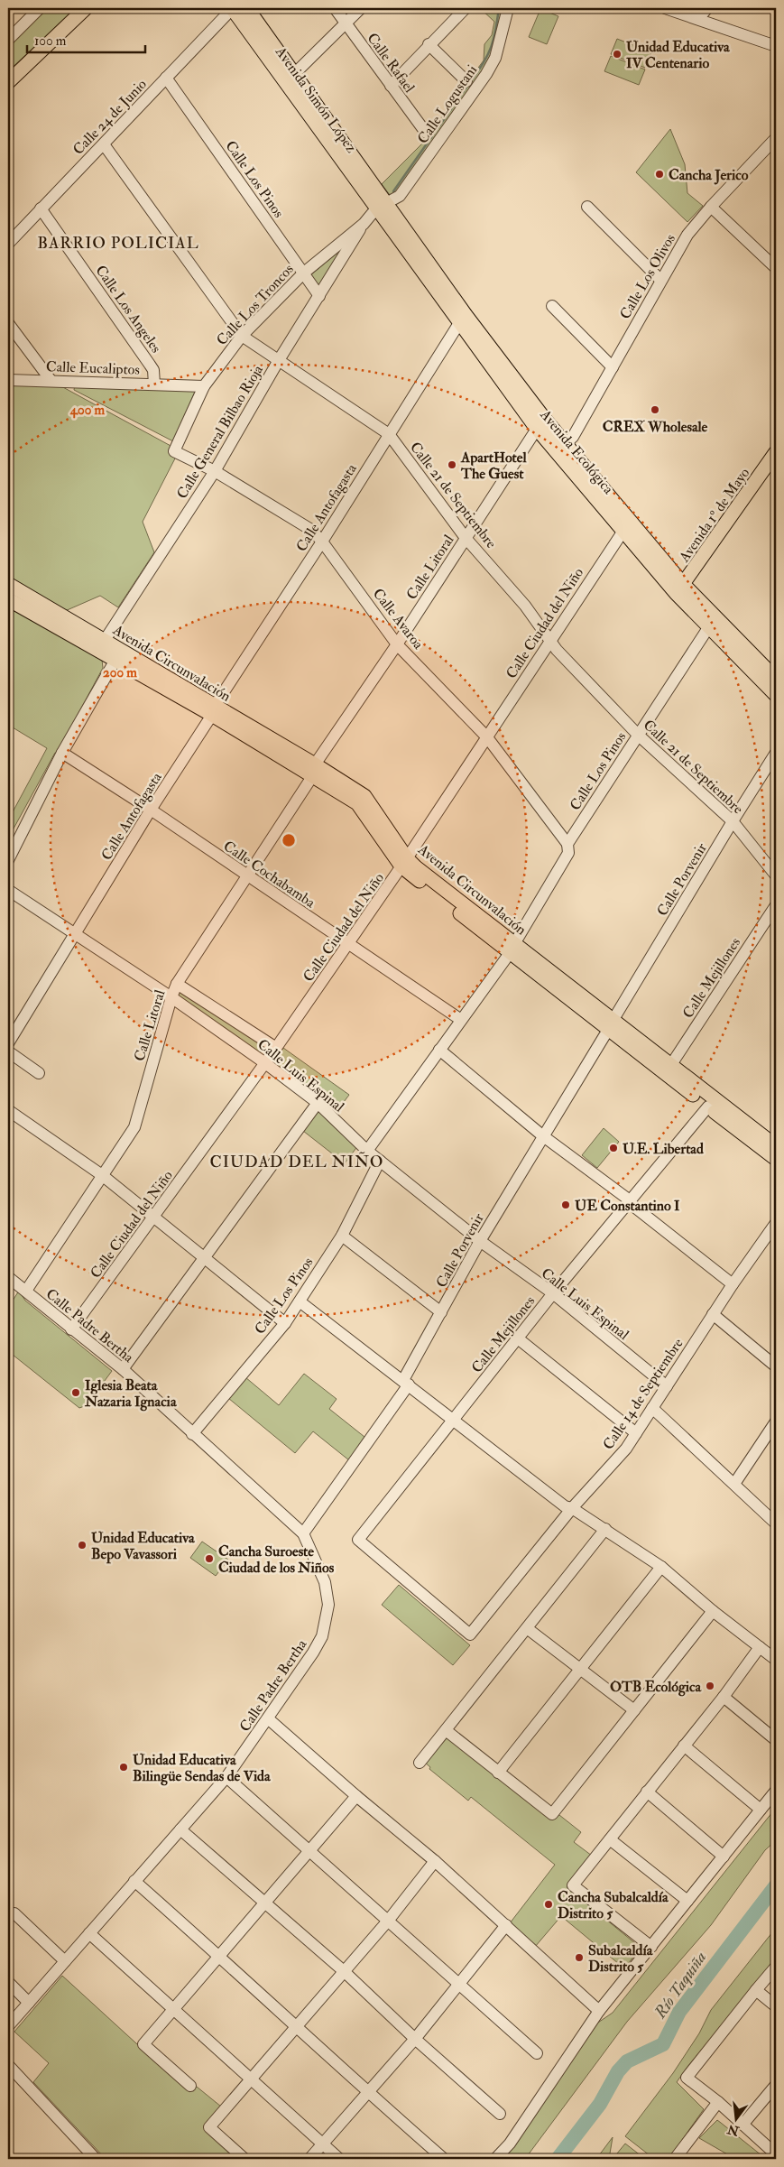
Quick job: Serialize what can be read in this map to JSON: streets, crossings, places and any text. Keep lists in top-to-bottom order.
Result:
{
  "streets": {
    "main road": [
      "Avenida Simón López",
      "Avenida Ecológica",
      "Avenida 1º de Mayo",
      "Avenida Circunvalación"
    ],
    "street": [
      "Calle Rafael",
      "Calle Logustani",
      "Calle 24 de Junio",
      "Calle Los Pinos",
      "Calle Los Olivos",
      "Calle Los Troncos",
      "Calle Los Angeles",
      "Calle Eucaliptos",
      "Calle General Bilbao Rioja",
      "Calle 21 de Septiembre",
      "Calle Antofagasta",
      "Calle Litoral",
      "Calle Avaroa",
      "Calle Ciudad del Niño",
      "Calle Cochabamba",
      "Calle Porvenir",
      "Calle Mejillones",
      "Calle Luis Espinal",
      "Calle Padre Bertha",
      "Calle 14 de Septiembre"
    ]
  },
  "crossings": [
    ["Avenida Simón López", "Calle Logustani"],
    ["Avenida Simón López", "Calle 24 de Junio"],
    ["Avenida Simón López", "Calle Los Troncos"],
    ["Avenida Simón López", "Avenida Ecológica"],
    ["Calle Logustani", "Calle Los Troncos"],
    ["Calle Logustani", "Avenida Ecológica"],
    ["Calle 24 de Junio", "Calle Los Pinos"],
    ["Calle 24 de Junio", "Calle Los Angeles"],
    ["Calle 24 de Junio", "Calle 21 de Septiembre"],
    ["Calle Los Pinos", "Calle Los Troncos"],
    ["Calle Los Pinos", "Calle General Bilbao Rioja"],
    ["Calle Los Pinos", "Avenida Ecológica"],
    ["Calle Los Pinos", "Calle 21 de Septiembre"],
    ["Calle Los Pinos", "Calle Avaroa"],
    ["Calle Los Pinos", "Avenida Circunvalación"],
    ["Calle Los Pinos", "Calle Cochabamba"],
    ["Calle Los Pinos", "Calle Luis Espinal"],
    ["Calle Los Pinos", "Calle Padre Bertha"],
    ["Calle Los Olivos", "Avenida Ecológica"],
    ["Calle Los Troncos", "Calle Eucaliptos"],
    ["Calle Los Troncos", "Calle General Bilbao Rioja"],
    ["Calle Los Troncos", "Avenida Ecológica"],
    ["Calle Los Troncos", "Calle 21 de Septiembre"],
    ["Calle Los Troncos", "Calle Avaroa"],
    ["Calle Los Angeles", "Calle Eucaliptos"],
    ["Calle General Bilbao Rioja", "Calle 21 de Septiembre"],
    ["Calle General Bilbao Rioja", "Calle Avaroa"],
    ["Calle General Bilbao Rioja", "Avenida Circunvalación"],
    ["Avenida Ecológica", "Calle Antofagasta"],
    ["Avenida Ecológica", "Avenida 1º de Mayo"],
    ["Avenida Ecológica", "Calle Litoral"],
    ["Avenida Ecológica", "Calle Ciudad del Niño"],
    ["Calle 21 de Septiembre", "Calle Antofagasta"],
    ["Calle 21 de Septiembre", "Calle Litoral"],
    ["Calle 21 de Septiembre", "Calle Ciudad del Niño"],
    ["Calle 21 de Septiembre", "Calle Porvenir"],
    ["Calle Antofagasta", "Calle Avaroa"],
    ["Calle Antofagasta", "Avenida Circunvalación"],
    ["Calle Antofagasta", "Calle Cochabamba"],
    ["Calle Antofagasta", "Calle Luis Espinal"],
    ["Calle Litoral", "Calle Avaroa"],
    ["Calle Litoral", "Avenida Circunvalación"],
    ["Calle Litoral", "Calle Cochabamba"],
    ["Calle Litoral", "Calle Luis Espinal"],
    ["Calle Litoral", "Calle Padre Bertha"],
    ["Calle Avaroa", "Calle Ciudad del Niño"],
    ["Calle Ciudad del Niño", "Avenida Circunvalación"],
    ["Calle Ciudad del Niño", "Calle Cochabamba"],
    ["Calle Ciudad del Niño", "Calle Luis Espinal"],
    ["Calle Ciudad del Niño", "Calle Padre Bertha"],
    ["Avenida Circunvalación", "Calle Porvenir"],
    ["Avenida Circunvalación", "Calle Mejillones"],
    ["Calle Porvenir", "Calle Luis Espinal"],
    ["Calle Porvenir", "Calle Padre Bertha"],
    ["Calle Mejillones", "Calle Luis Espinal"],
    ["Calle Mejillones", "Calle 14 de Septiembre"],
    ["Calle Luis Espinal", "Calle 14 de Septiembre"]
  ],
  "districts": ["BARRIO POLICIAL", "CIUDAD DEL NIÑO"],
  "water": ["Río Taquiña"],
  "places": [
    "Unidad Educativa IV Centenario",
    "Cancha Jerico",
    "CREX Wholesale",
    "ApartHotel The Guest",
    "U.E. Libertad",
    "UE Constantino I",
    "Iglesia Beata Nazaria Ignacia",
    "Unidad Educativa Bepo Vavassori",
    "Cancha Suroeste Ciudad de los Niños",
    "OTB Ecológica",
    "Unidad Educativa Bilingüe Sendas de Vida",
    "Cancha Subalcaldía Distrito 5",
    "Subalcaldía Distrito 5"
  ],
  "scale_bar": "100 m",
  "north": "bottom",
  "rings": ["400 m", "200 m"]
}
